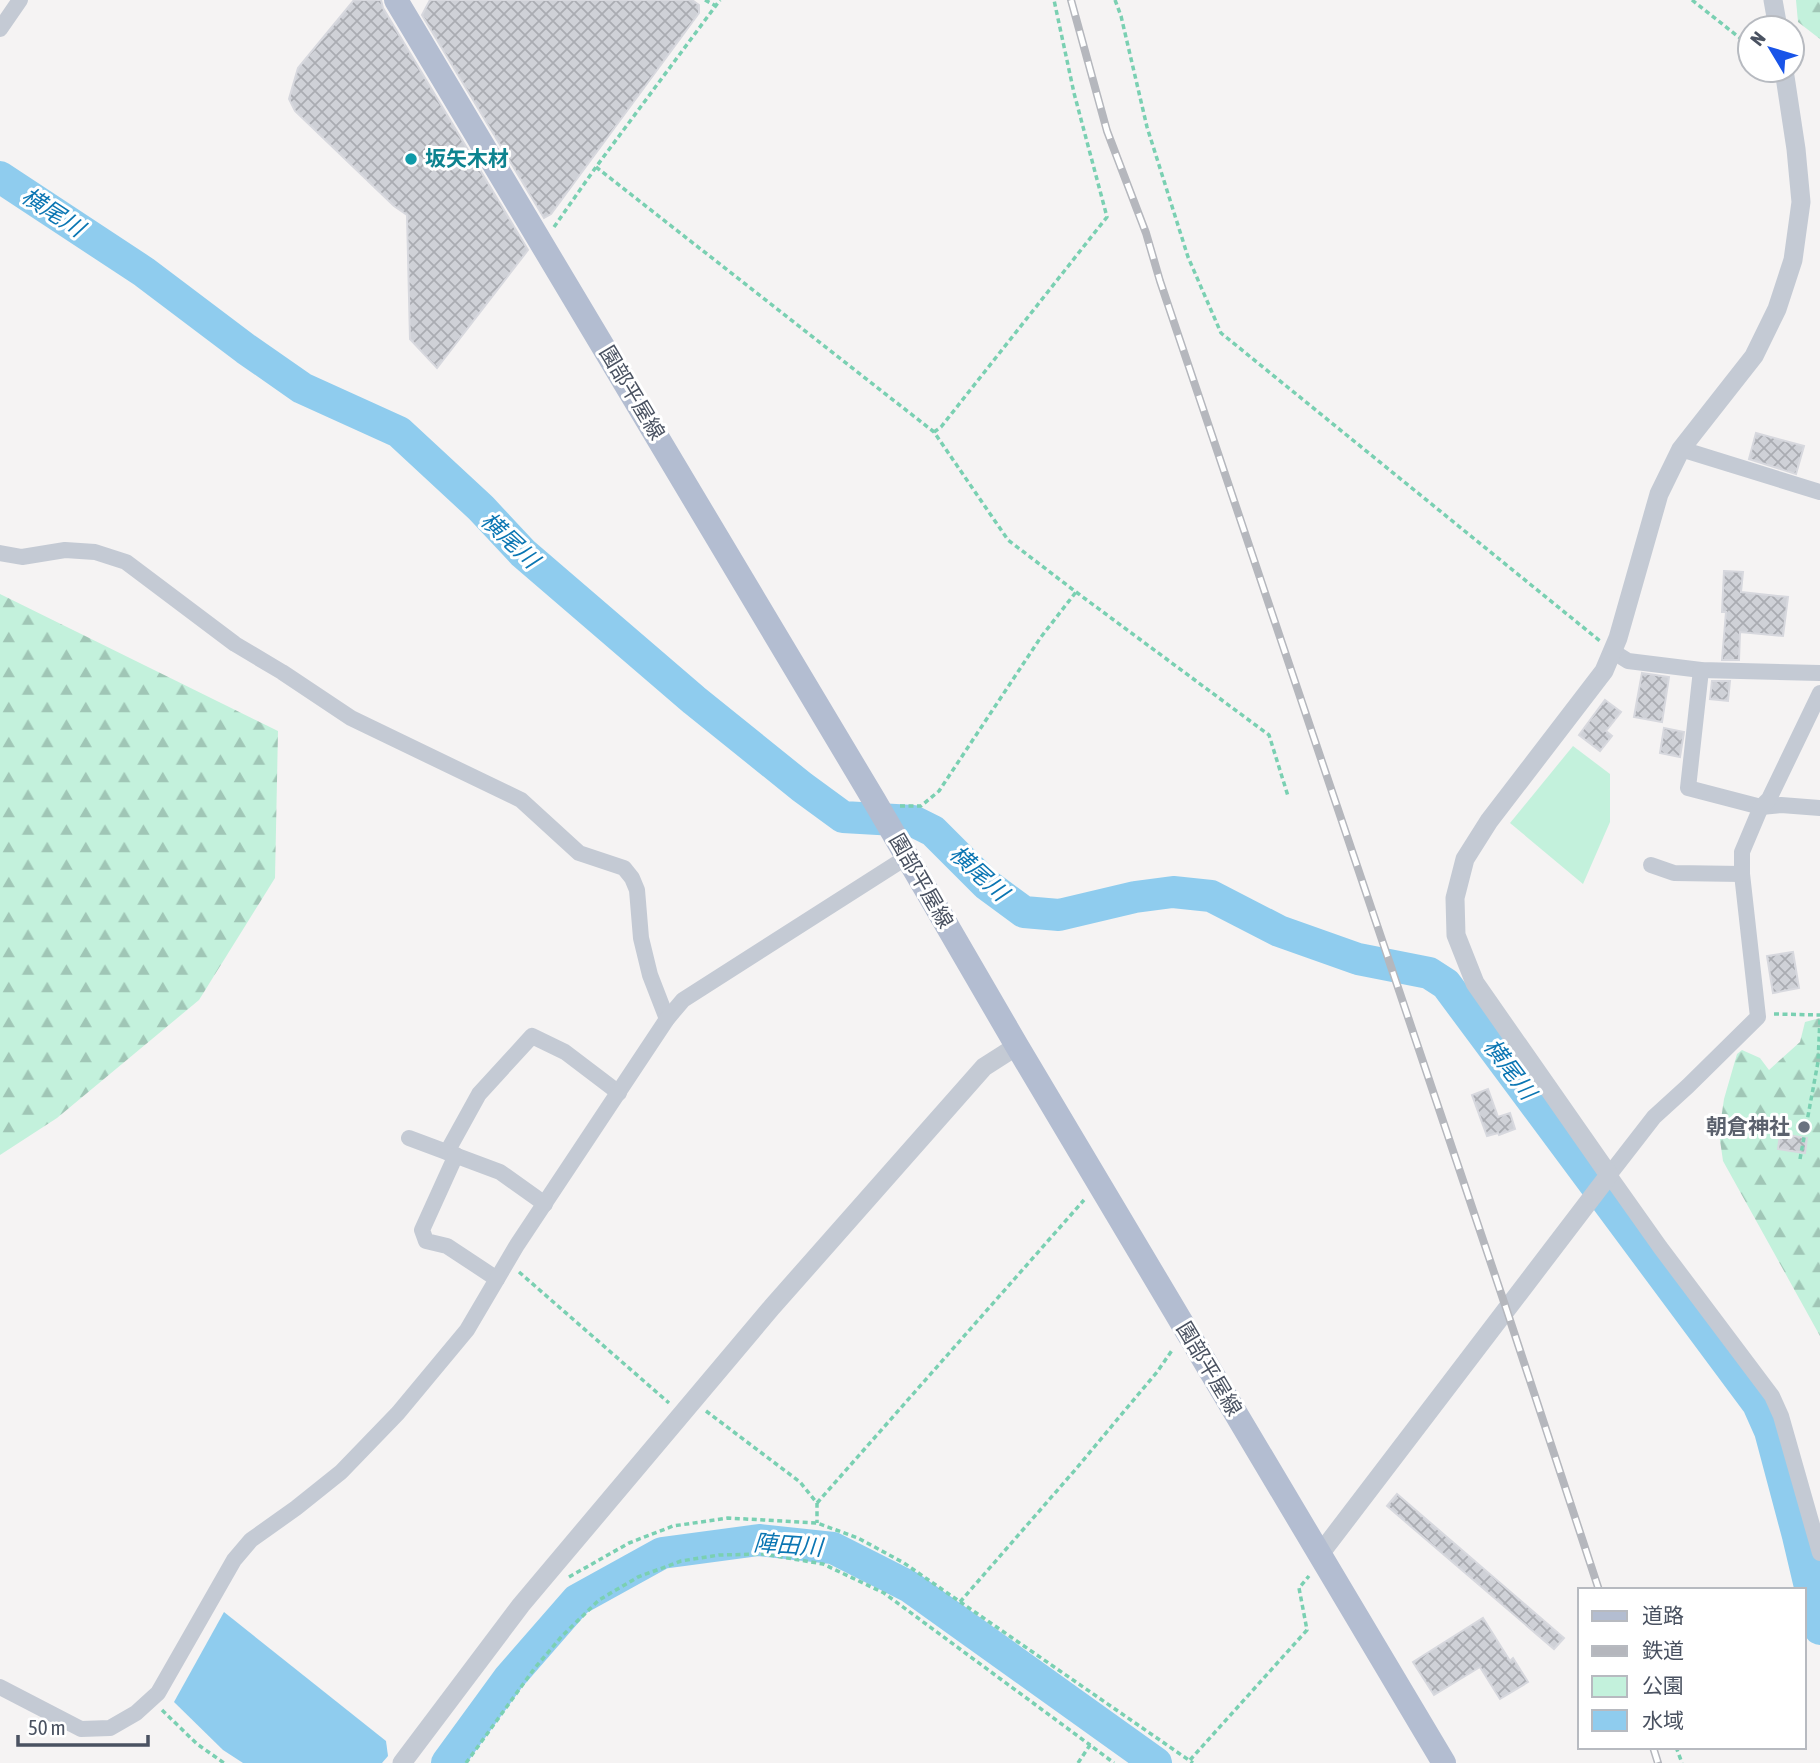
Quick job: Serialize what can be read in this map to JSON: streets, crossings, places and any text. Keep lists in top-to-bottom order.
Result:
{
  "streets": {
    "main road": ["園部平屋線"]
  },
  "water": ["横尾川", "陣田川"],
  "places": ["坂矢木材", "朝倉神社"],
  "legend": [
    "道路",
    "鉄道",
    "公園",
    "水域"
  ],
  "scale_bar": "50 m",
  "north": "top left"
}
